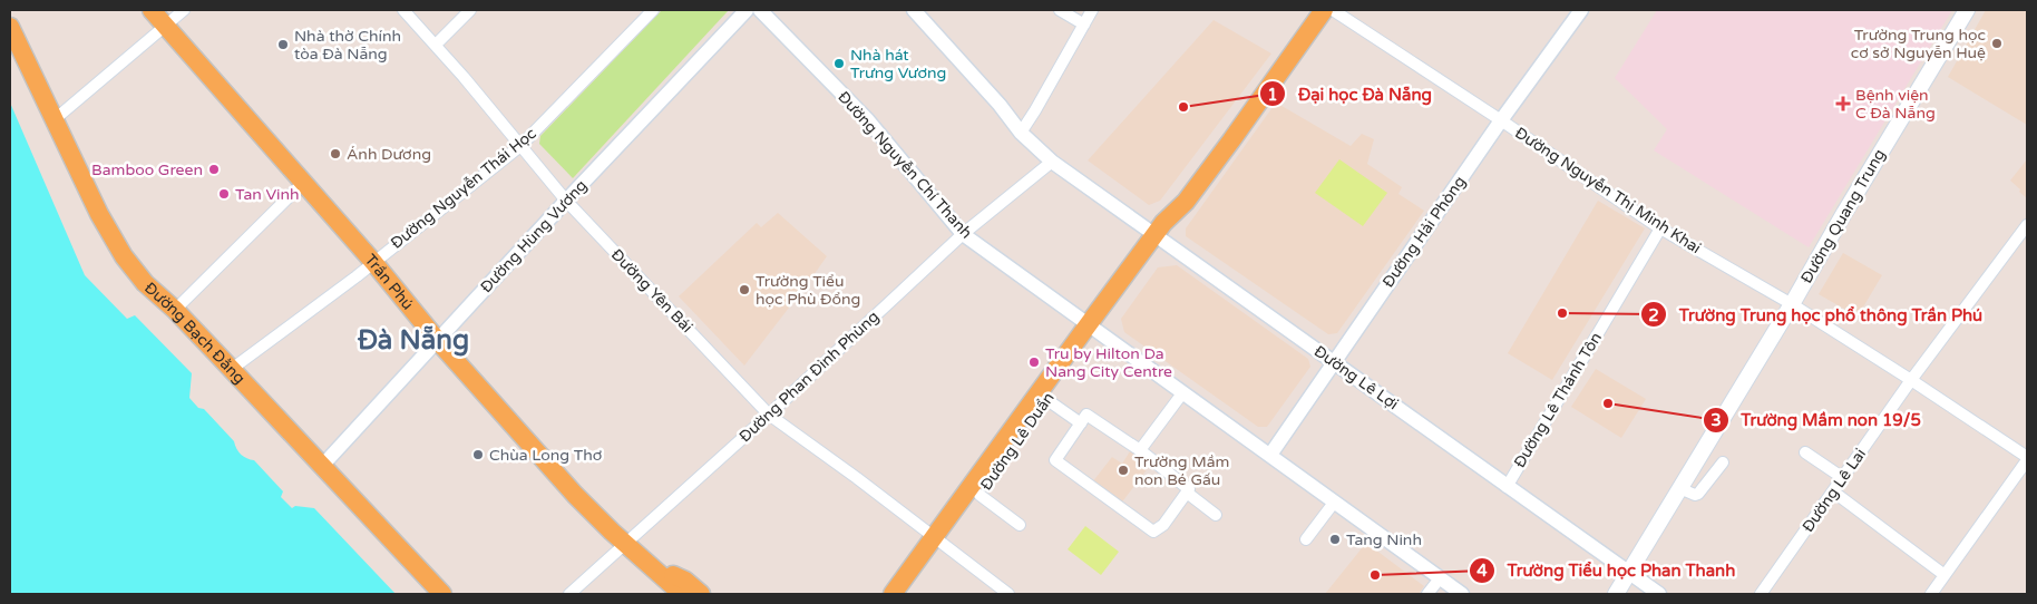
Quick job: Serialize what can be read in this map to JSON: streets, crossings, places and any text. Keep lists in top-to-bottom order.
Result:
{
  "streets": {
    "main road": [
      "Đường Quang Trung",
      "Trần Phú",
      "Đường Bạch Đằng",
      "Đường Lê Duẩn"
    ],
    "street": [
      "Đường Nguyễn Chí Thanh",
      "Đường Nguyễn Thái Học",
      "Đường Nguyễn Thị Minh Khai",
      "Đường Hải Phòng",
      "Đường Hùng Vương",
      "Đường Yên Bái",
      "Đường Phan Đình Phùng",
      "Đường Lê Lợi",
      "Đường Lê Thánh Tôn",
      "Đường Lê Lai"
    ]
  },
  "crossings": [
    ["Đường Nguyễn Chí Thanh", "Đường Hải Phòng"],
    ["Đường Nguyễn Chí Thanh", "Đường Phan Đình Phùng"],
    ["Đường Nguyễn Chí Thanh", "Đường Lê Duẩn"],
    ["Đường Nguyễn Thái Học", "Trần Phú"],
    ["Đường Nguyễn Thái Học", "Đường Yên Bái"],
    ["Đường Nguyễn Thái Học", "Đường Bạch Đằng"],
    ["Đường Nguyễn Thị Minh Khai", "Đường Quang Trung"],
    ["Đường Nguyễn Thị Minh Khai", "Đường Hải Phòng"],
    ["Đường Nguyễn Thị Minh Khai", "Đường Lê Thánh Tôn"],
    ["Đường Nguyễn Thị Minh Khai", "Đường Lê Lai"],
    ["Đường Quang Trung", "Đường Lê Lợi"],
    ["Đường Hải Phòng", "Đường Lê Lợi"],
    ["Đường Hùng Vương", "Trần Phú"],
    ["Đường Hùng Vương", "Đường Yên Bái"],
    ["Đường Hùng Vương", "Đường Bạch Đằng"],
    ["Trần Phú", "Đường Phan Đình Phùng"],
    ["Đường Yên Bái", "Đường Phan Đình Phùng"],
    ["Đường Yên Bái", "Đường Lê Duẩn"],
    ["Đường Phan Đình Phùng", "Đường Lê Lợi"],
    ["Đường Lê Lợi", "Đường Lê Thánh Tôn"],
    ["Đường Lê Lợi", "Đường Lê Duẩn"]
  ],
  "districts": ["Đà Nẵng"],
  "places": {
    "other": [
      "Trường Trung học cơ sở Nguyễn Huệ",
      "Nhà thờ Chính tòa Đà Nẵng",
      "Nhà hát Trưng Vương",
      "Đại học Đà Nẵng",
      "Ánh Dương",
      "Bamboo Green",
      "Tan Vinh",
      "Trường Tiểu học Phù Đổng",
      "Trường Trung học phổ thông Trần Phú",
      "Tru by Hilton Da Nang City Centre",
      "Trường Mầm non 19/5",
      "Chùa Long Thơ",
      "Trường Mầm non Bé Gấu",
      "Tang Ninh",
      "Trường Tiểu học Phan Thanh"
    ],
    "health": ["Bệnh viện C Đà Nẵng"]
  }
}
